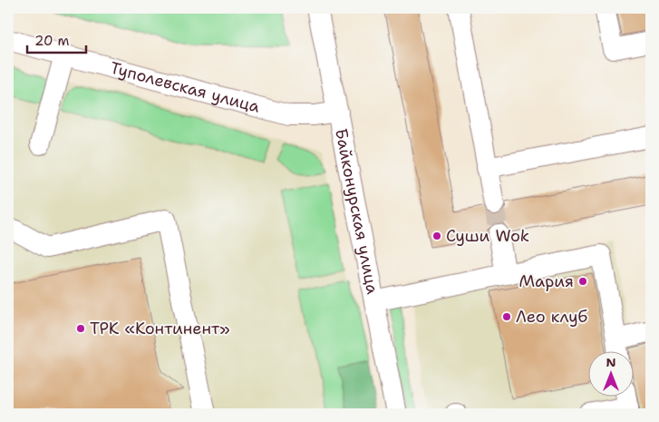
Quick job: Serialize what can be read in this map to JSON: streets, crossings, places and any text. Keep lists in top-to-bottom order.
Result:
{
  "streets": {
    "street": ["Туполевская улица", "Байконурская улица"]
  },
  "crossings": [
    ["Туполевская улица", "Байконурская улица"]
  ],
  "places": [
    "Суши Wok",
    "Мария",
    "Лео клуб",
    "ТРК «Континент»"
  ],
  "scale_bar": "20 m",
  "north": "top"
}
